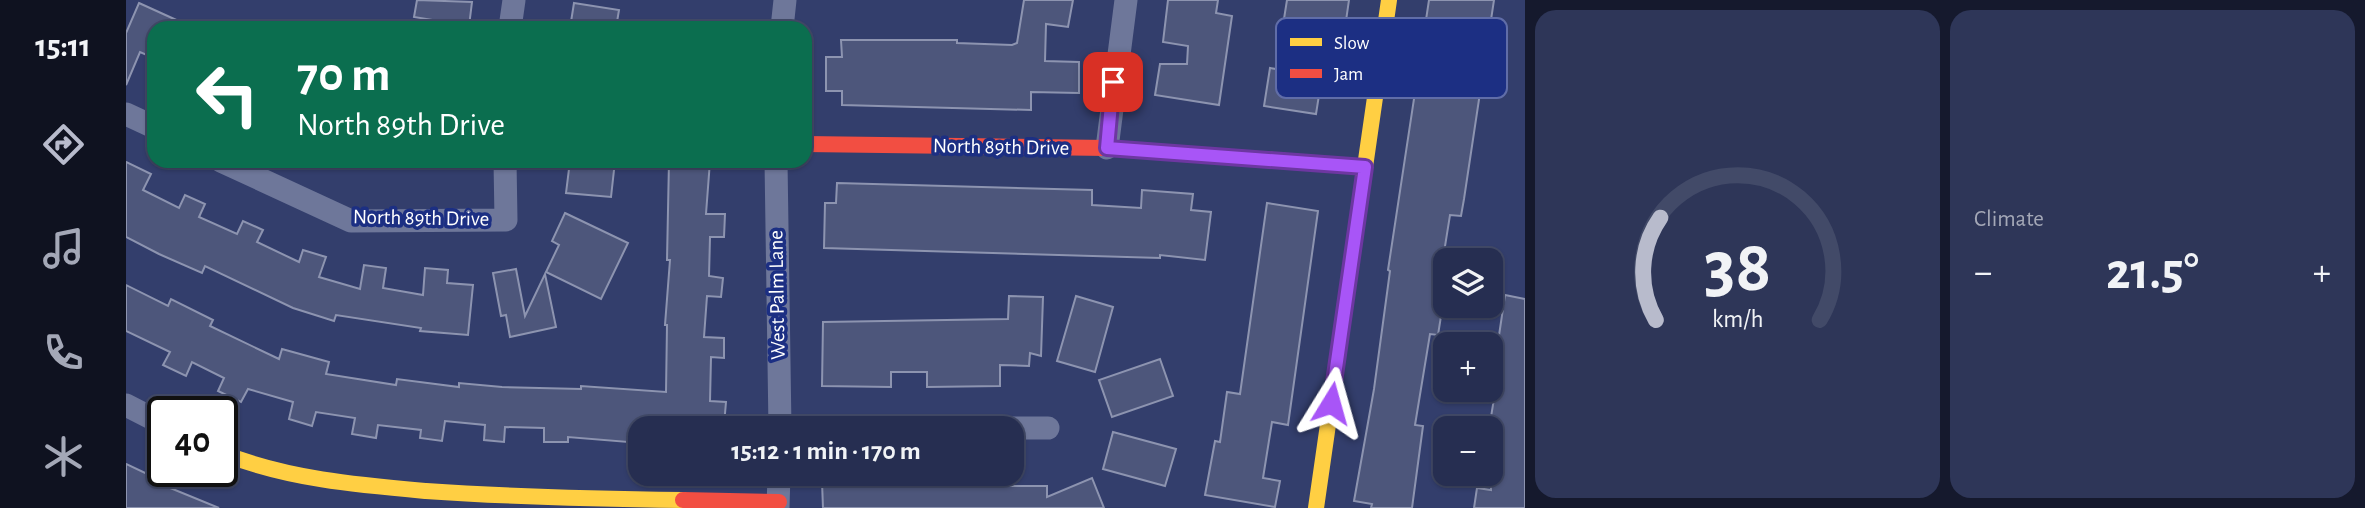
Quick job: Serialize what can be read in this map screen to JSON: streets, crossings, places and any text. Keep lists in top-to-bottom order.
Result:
{
  "streets": {
    "street": ["North 89th Drive", "West Palm Lane"]
  },
  "legend": ["Slow", "Jam"],
  "page": {
    "tabs": "15:11",
    "tile": "Climate",
    "turn": ["70 m", "North 89th Drive"],
    "heat": ["−", "21.5°", "+"],
    "map_buttons": ["+", "−"],
    "limit": "40",
    "trip": "15:12 · 1 min · 170 m",
    "gauge": ["38", "km/h"]
  }
}
